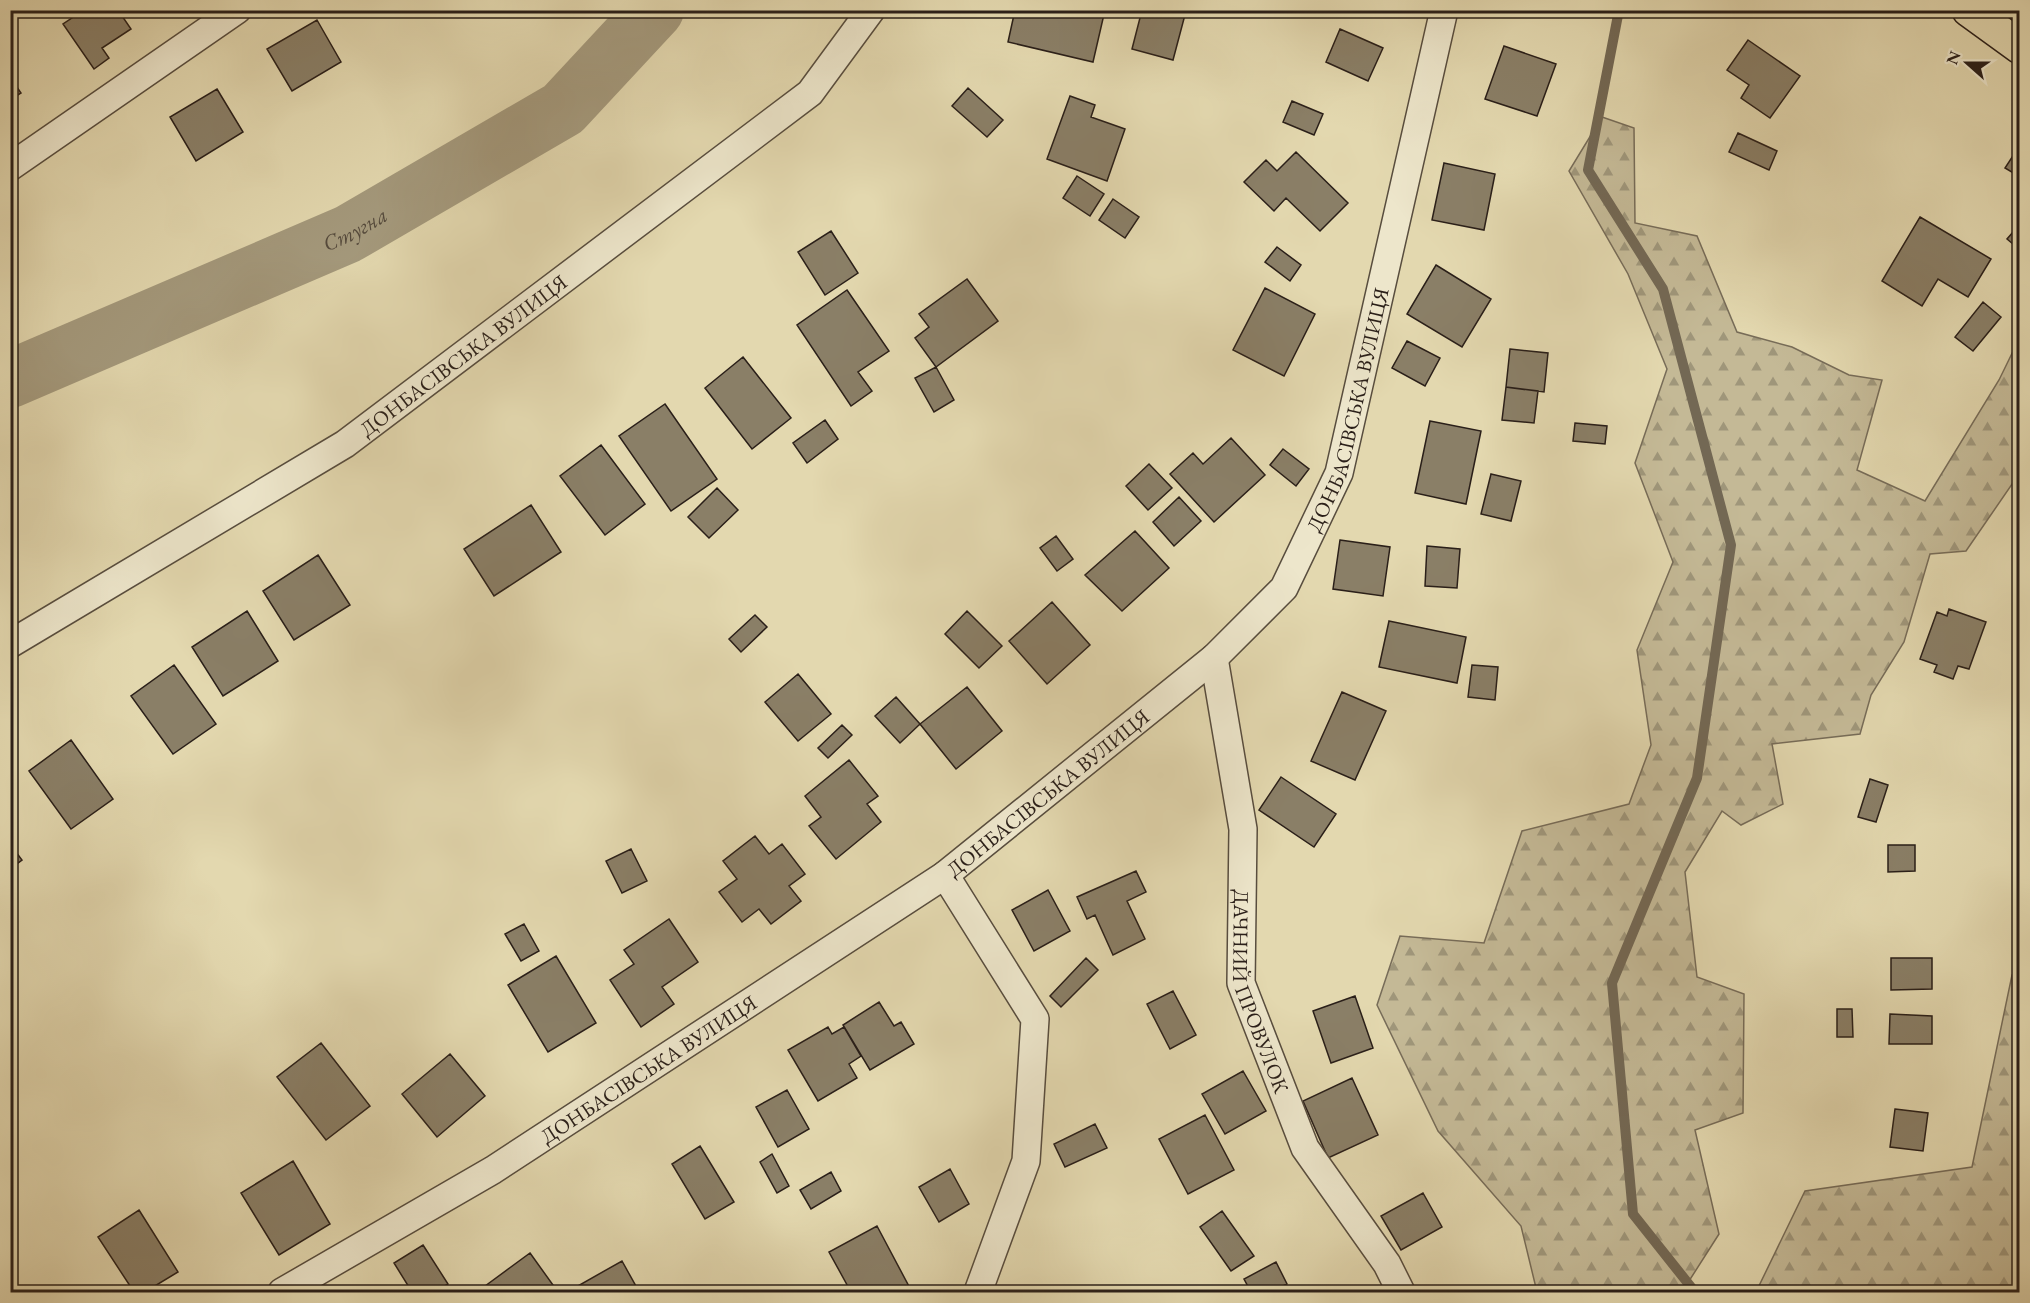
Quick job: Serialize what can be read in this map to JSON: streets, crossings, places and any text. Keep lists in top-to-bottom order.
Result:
{
  "streets": {
    "street": ["ДОНБАСІВСЬКА ВУЛИЦЯ", "ДАЧНИЙ ПРОВУЛОК"]
  },
  "crossings": [
    ["ДОНБАСІВСЬКА ВУЛИЦЯ", "ДАЧНИЙ ПРОВУЛОК"]
  ],
  "water": ["Стугна"],
  "north": "left"
}
